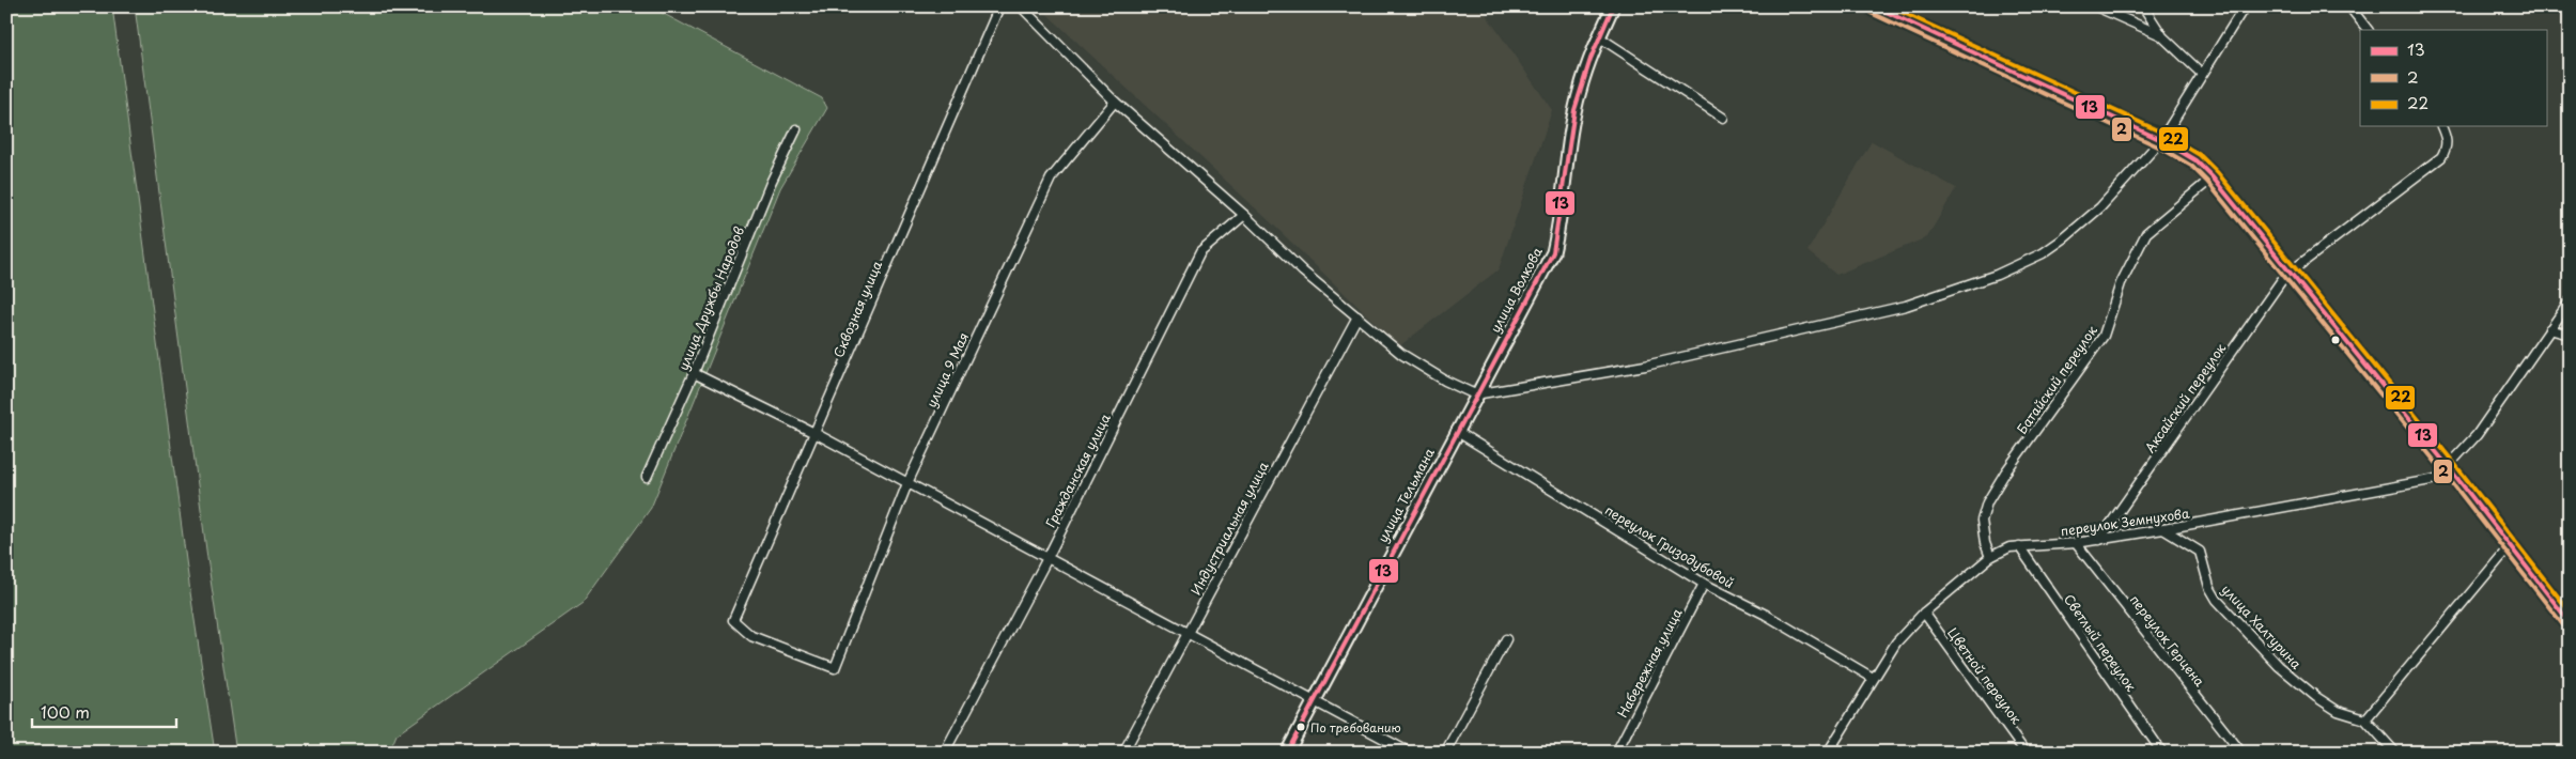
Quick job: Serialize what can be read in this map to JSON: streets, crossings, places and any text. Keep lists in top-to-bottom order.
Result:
{
  "streets": {
    "street": [
      "улица Волкова",
      "улица Дружбы Народов",
      "Сквозная улица",
      "улица 9 Мая",
      "Батайский переулок",
      "Аксайский переулок",
      "Гражданская улица",
      "улица Тельмана",
      "переулок Земнухова",
      "Индустриальная улица",
      "переулок Гризодубовой",
      "улица Халтурина",
      "переулок Герцена",
      "Светлый переулок",
      "Набережная улица",
      "Цветной переулок"
    ]
  },
  "crossings": [
    ["улица Волкова", "улица Тельмана"],
    ["Сквозная улица", "улица 9 Мая"],
    ["Батайский переулок", "переулок Земнухова"],
    ["Аксайский переулок", "переулок Земнухова"],
    ["улица Тельмана", "переулок Гризодубовой"],
    ["переулок Земнухова", "переулок Гризодубовой"],
    ["переулок Земнухова", "улица Халтурина"],
    ["переулок Земнухова", "переулок Герцена"],
    ["переулок Земнухова", "Светлый переулок"],
    ["переулок Земнухова", "Цветной переулок"],
    ["переулок Гризодубовой", "Набережная улица"]
  ],
  "places": ["По требованию"],
  "lines": ["transit line 13", "transit line 22", "transit line 2"],
  "legend": ["13", "2", "22"],
  "scale_bar": "100 m"
}
